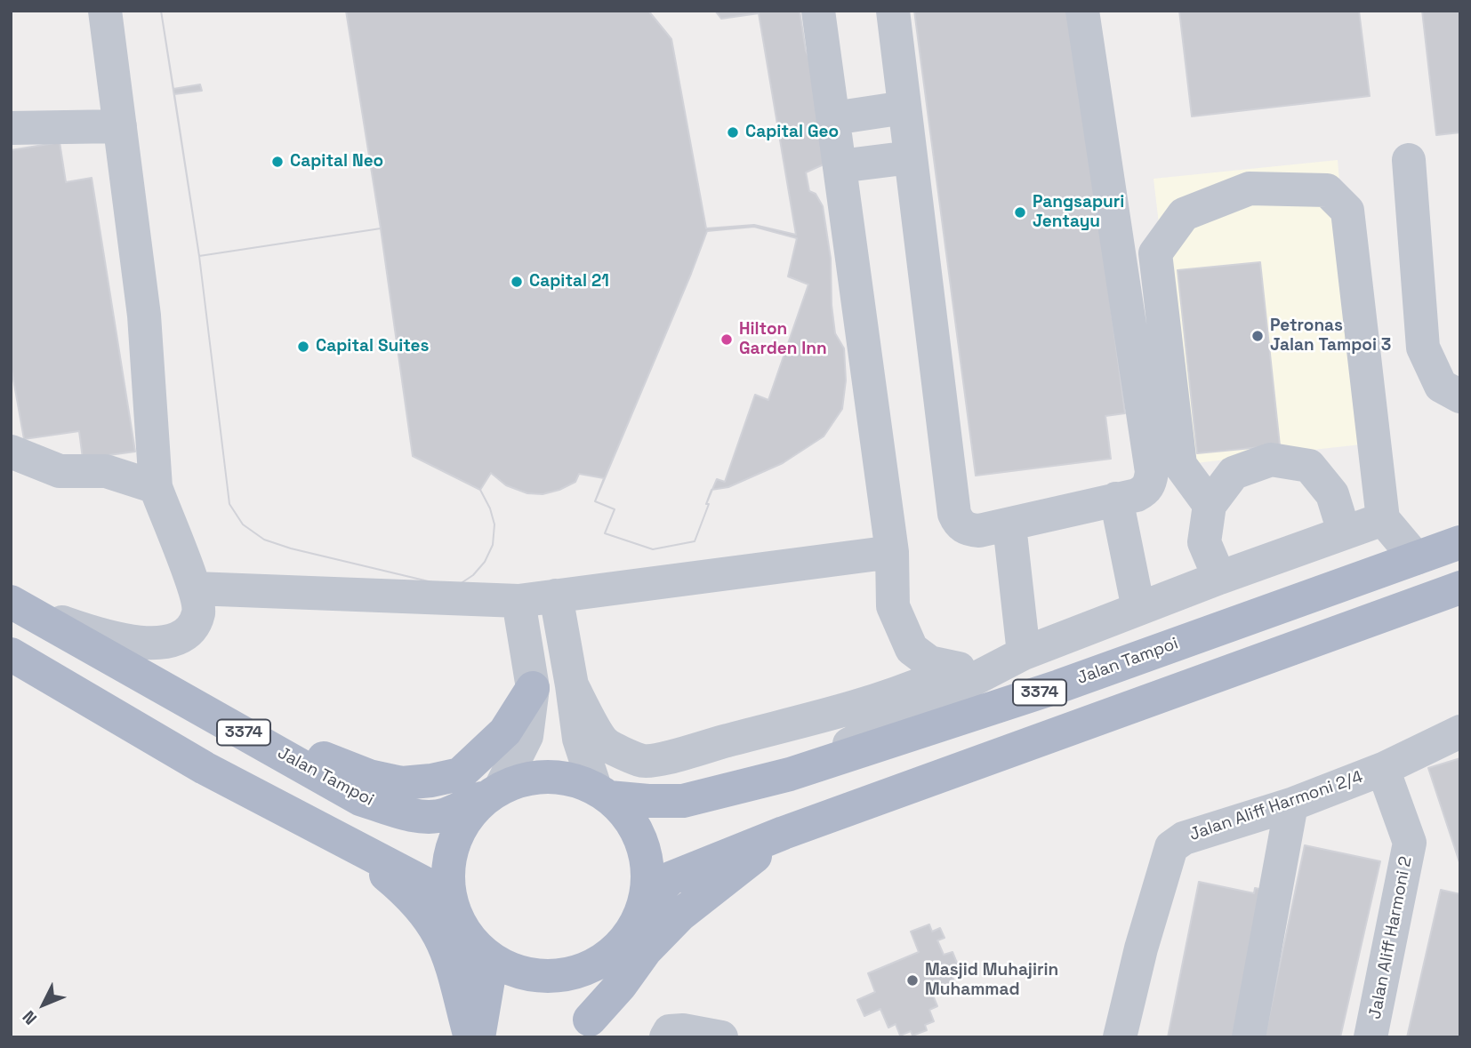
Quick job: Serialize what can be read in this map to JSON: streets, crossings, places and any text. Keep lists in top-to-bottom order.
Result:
{
  "streets": {
    "main road": ["Jalan Tampoi", "3374"],
    "street": ["Jalan Aliff Harmoni 2/4", "Jalan Aliff Harmoni 2"]
  },
  "crossings": [
    ["Jalan Tampoi", "3374"],
    ["Jalan Aliff Harmoni 2/4", "Jalan Aliff Harmoni 2"]
  ],
  "places": [
    "Capital Geo",
    "Capital Neo",
    "Pangsapuri Jentayu",
    "Capital 21",
    "Petronas Jalan Tampoi 3",
    "Hilton Garden Inn",
    "Capital Suites",
    "Masjid Muhajirin Muhammad"
  ],
  "north": "bottom left"
}
